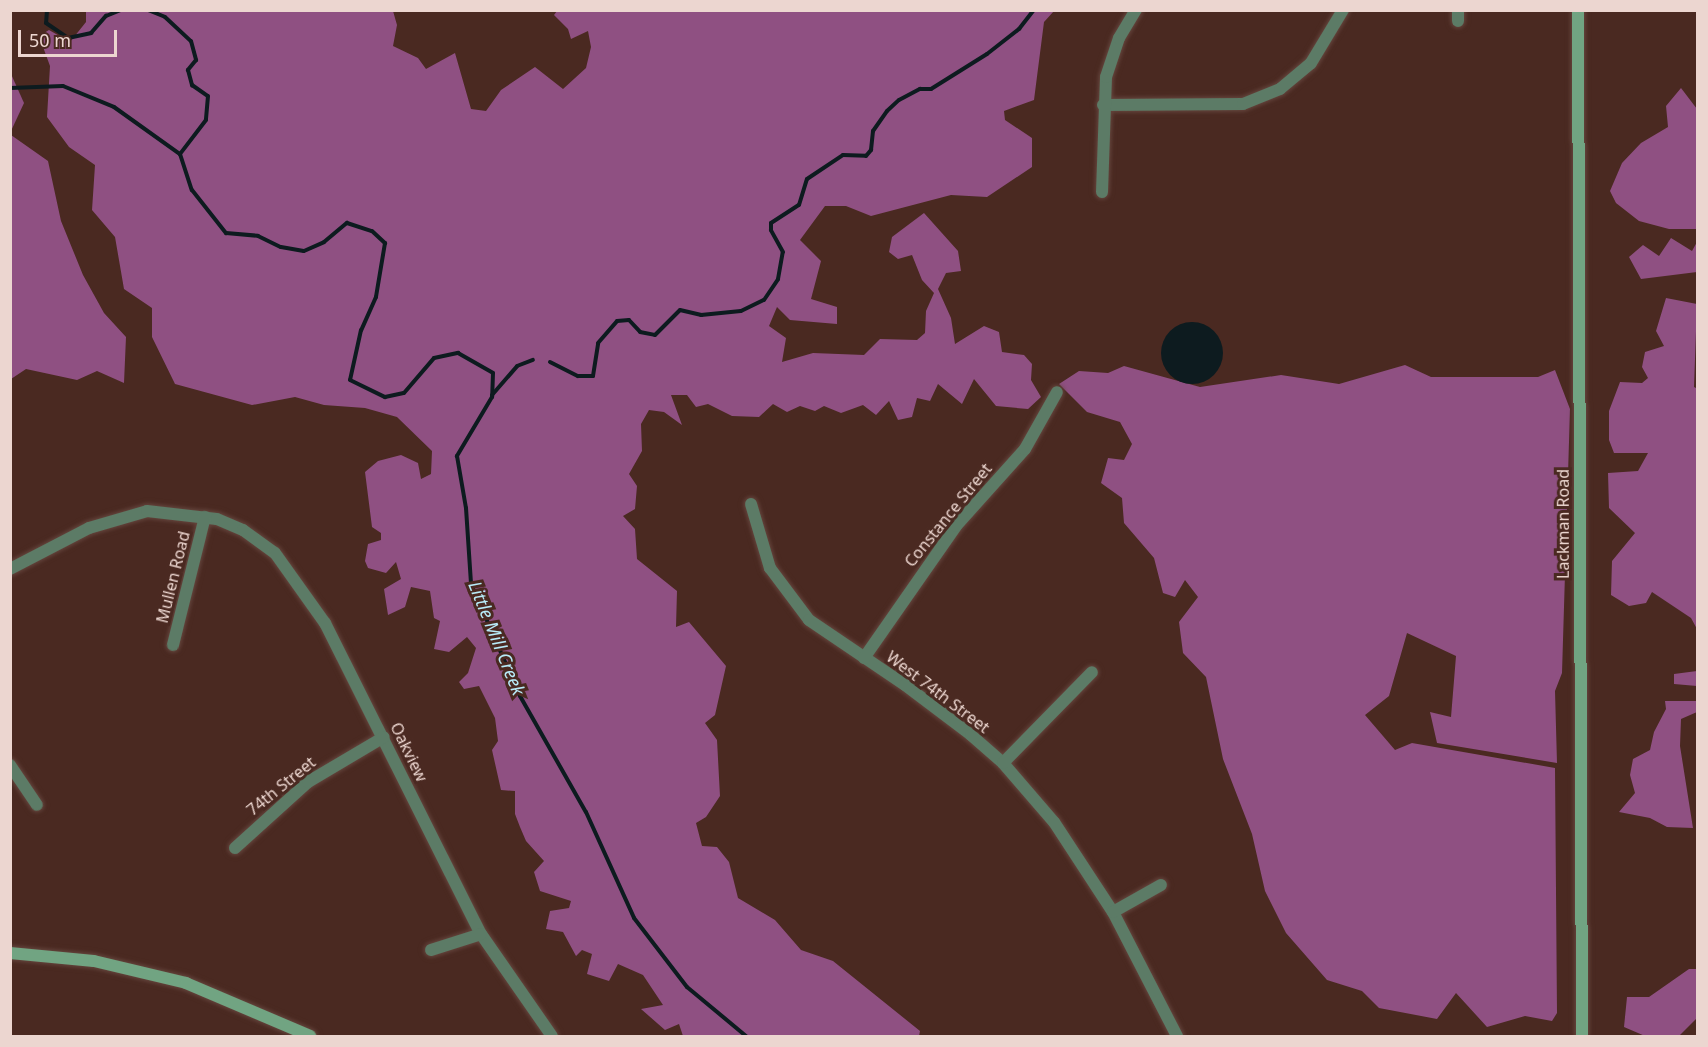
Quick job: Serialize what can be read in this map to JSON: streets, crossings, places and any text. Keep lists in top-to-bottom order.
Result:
{
  "streets": {
    "main road": ["Lackman Road"],
    "street": [
      "Constance Street",
      "Mullen Road",
      "West 74th Street",
      "Oakview",
      "74th Street"
    ]
  },
  "crossings": [
    ["Constance Street", "West 74th Street"],
    ["Mullen Road", "Oakview"],
    ["Oakview", "74th Street"]
  ],
  "water": ["Little Mill Creek"],
  "scale_bar": "50 m"
}
